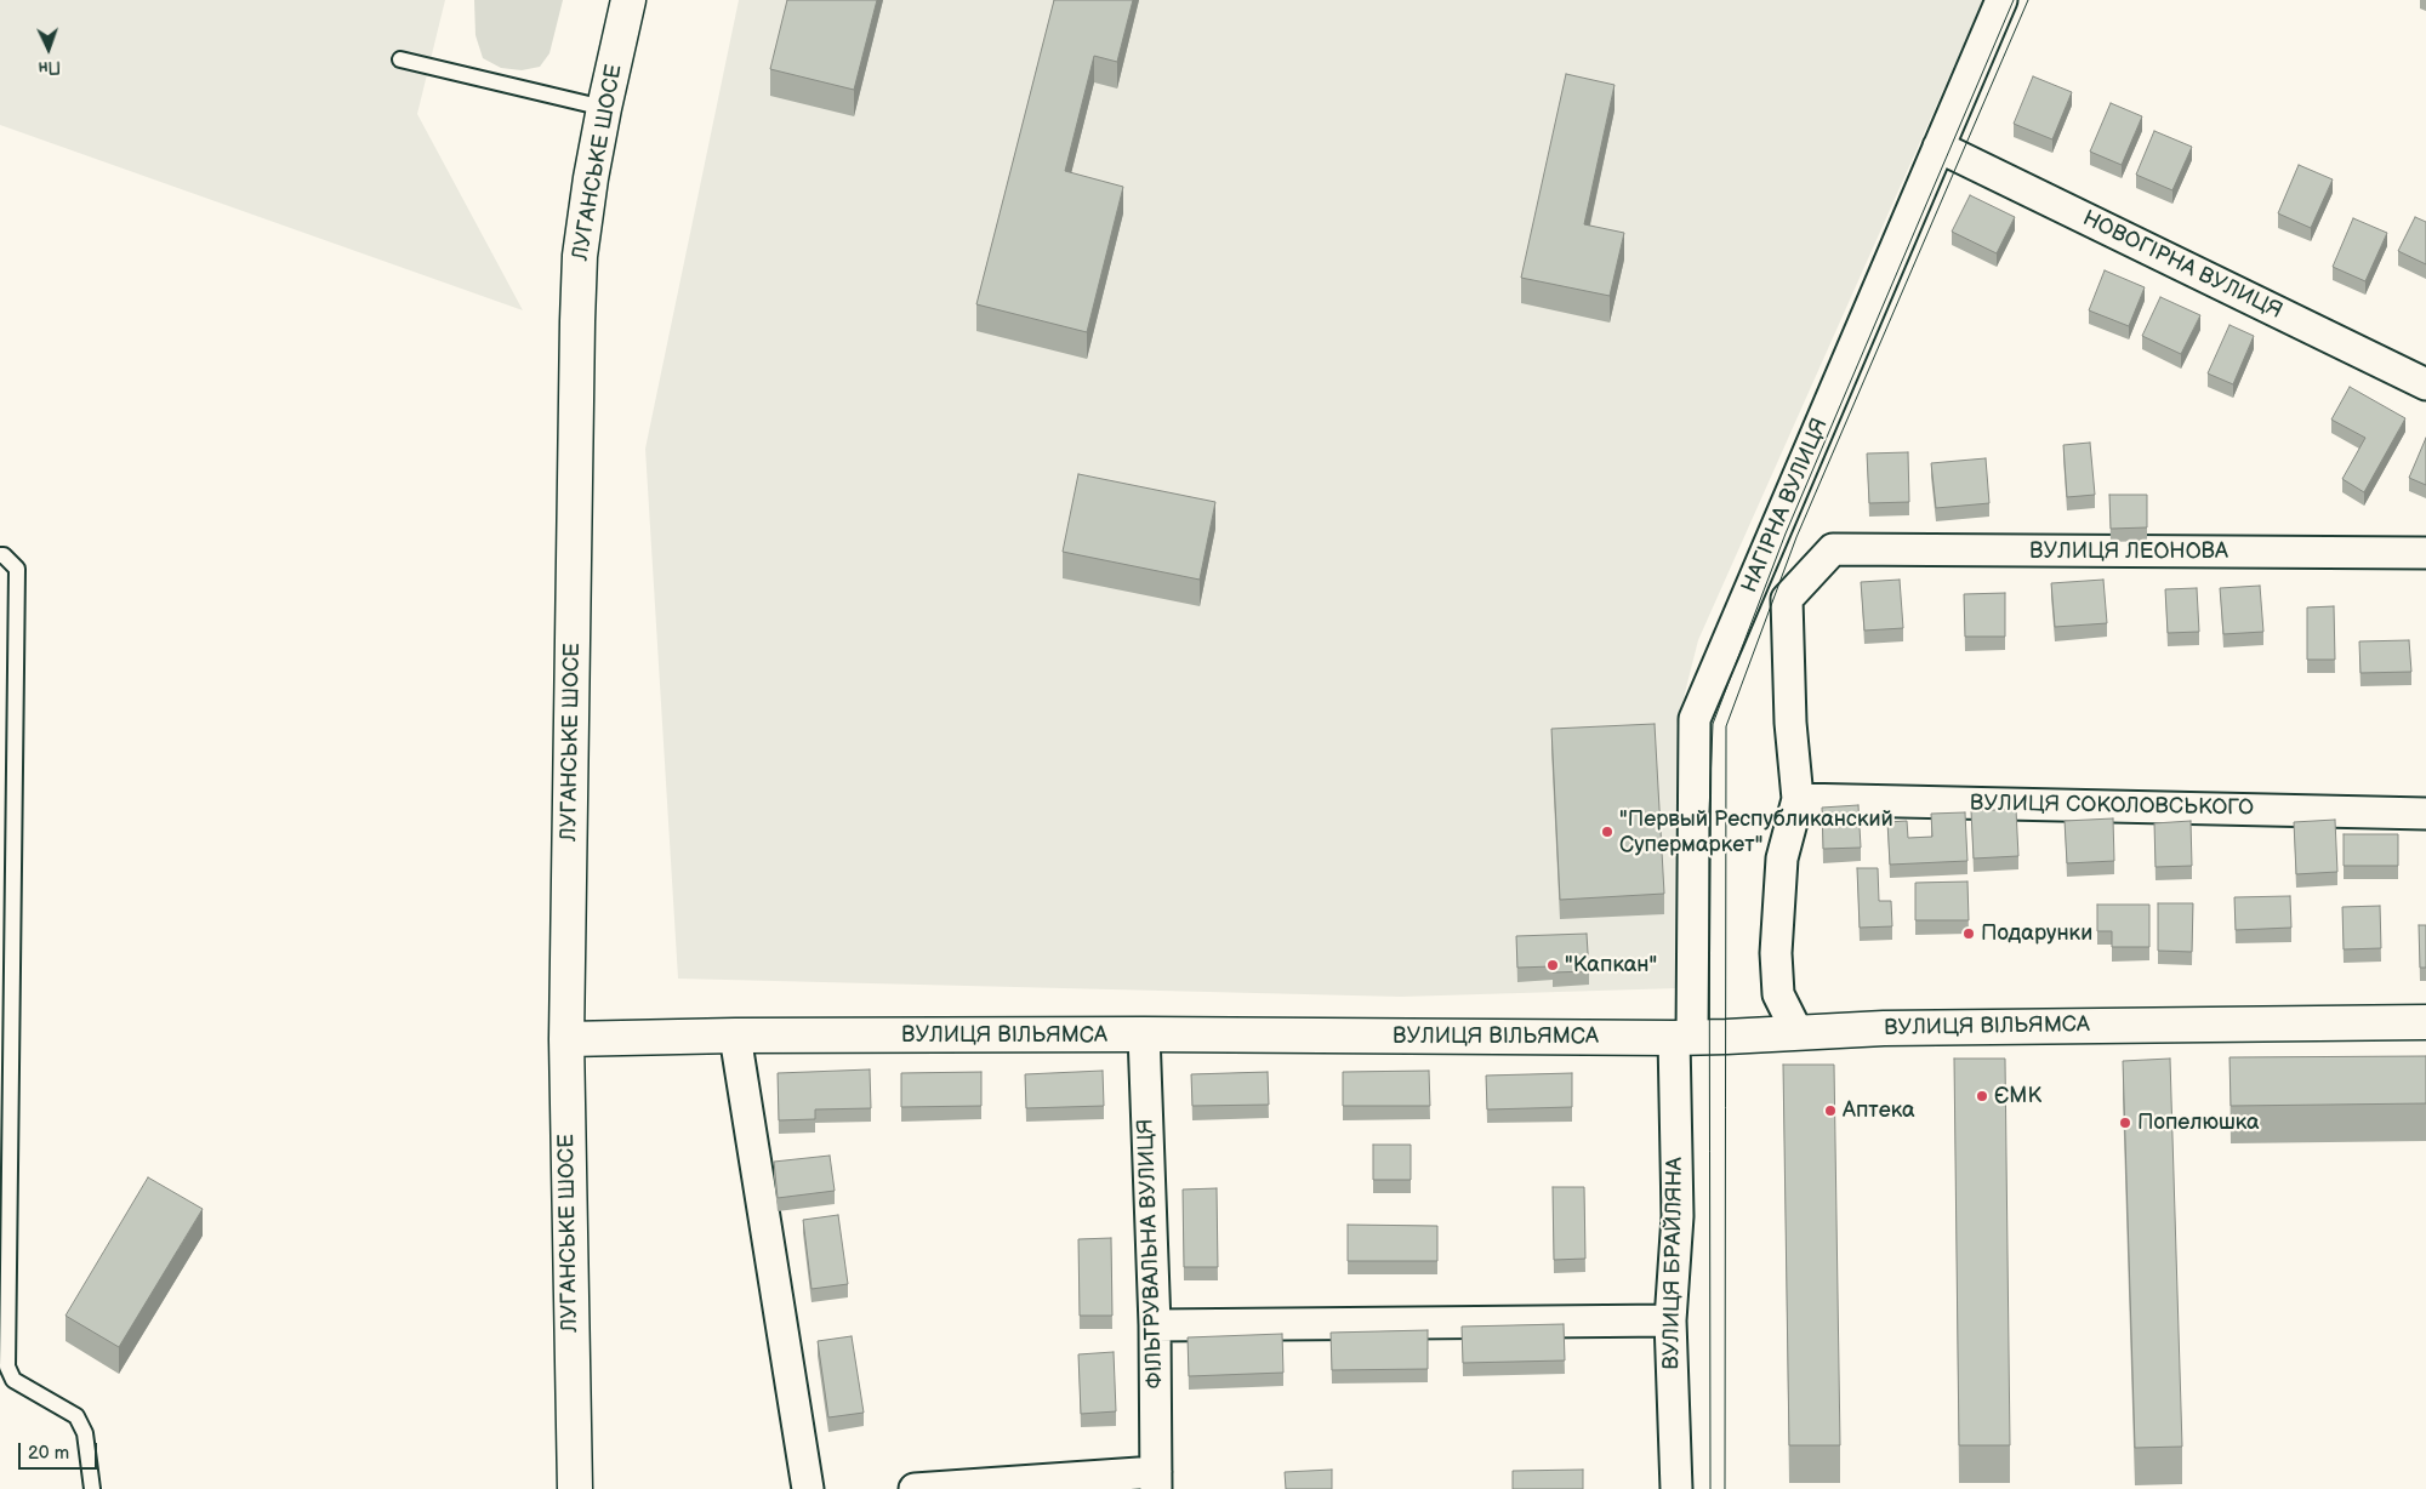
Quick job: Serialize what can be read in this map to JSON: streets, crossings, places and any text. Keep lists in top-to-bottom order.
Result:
{
  "streets": {
    "street": [
      "ЛУГАНСЬКЕ ШОСЕ",
      "НОВОГІРНА ВУЛИЦЯ",
      "НАГІРНА ВУЛИЦЯ",
      "ВУЛИЦЯ ЛЕОНОВА",
      "ВУЛИЦЯ СОКОЛОВСЬКОГО",
      "ВУЛИЦЯ ВІЛЬЯМСА",
      "ФІЛЬТРУВАЛЬНА ВУЛИЦЯ",
      "ВУЛИЦЯ БРАЙЛЯНА"
    ]
  },
  "crossings": [
    ["ЛУГАНСЬКЕ ШОСЕ", "ВУЛИЦЯ ВІЛЬЯМСА"],
    ["НОВОГІРНА ВУЛИЦЯ", "НАГІРНА ВУЛИЦЯ"],
    ["НАГІРНА ВУЛИЦЯ", "ВУЛИЦЯ ВІЛЬЯМСА"],
    ["НАГІРНА ВУЛИЦЯ", "ВУЛИЦЯ БРАЙЛЯНА"],
    ["ВУЛИЦЯ ЛЕОНОВА", "ВУЛИЦЯ СОКОЛОВСЬКОГО"],
    ["ВУЛИЦЯ ВІЛЬЯМСА", "ФІЛЬТРУВАЛЬНА ВУЛИЦЯ"],
    ["ВУЛИЦЯ ВІЛЬЯМСА", "ВУЛИЦЯ БРАЙЛЯНА"]
  ],
  "places": [
    "\"Первый Республиканский Супермаркет\"",
    "Подарунки",
    "\"Капкан\"",
    "ЄМК",
    "Аптека",
    "Попелюшка"
  ],
  "scale_bar": "20 m",
  "north": "bottom"
}
